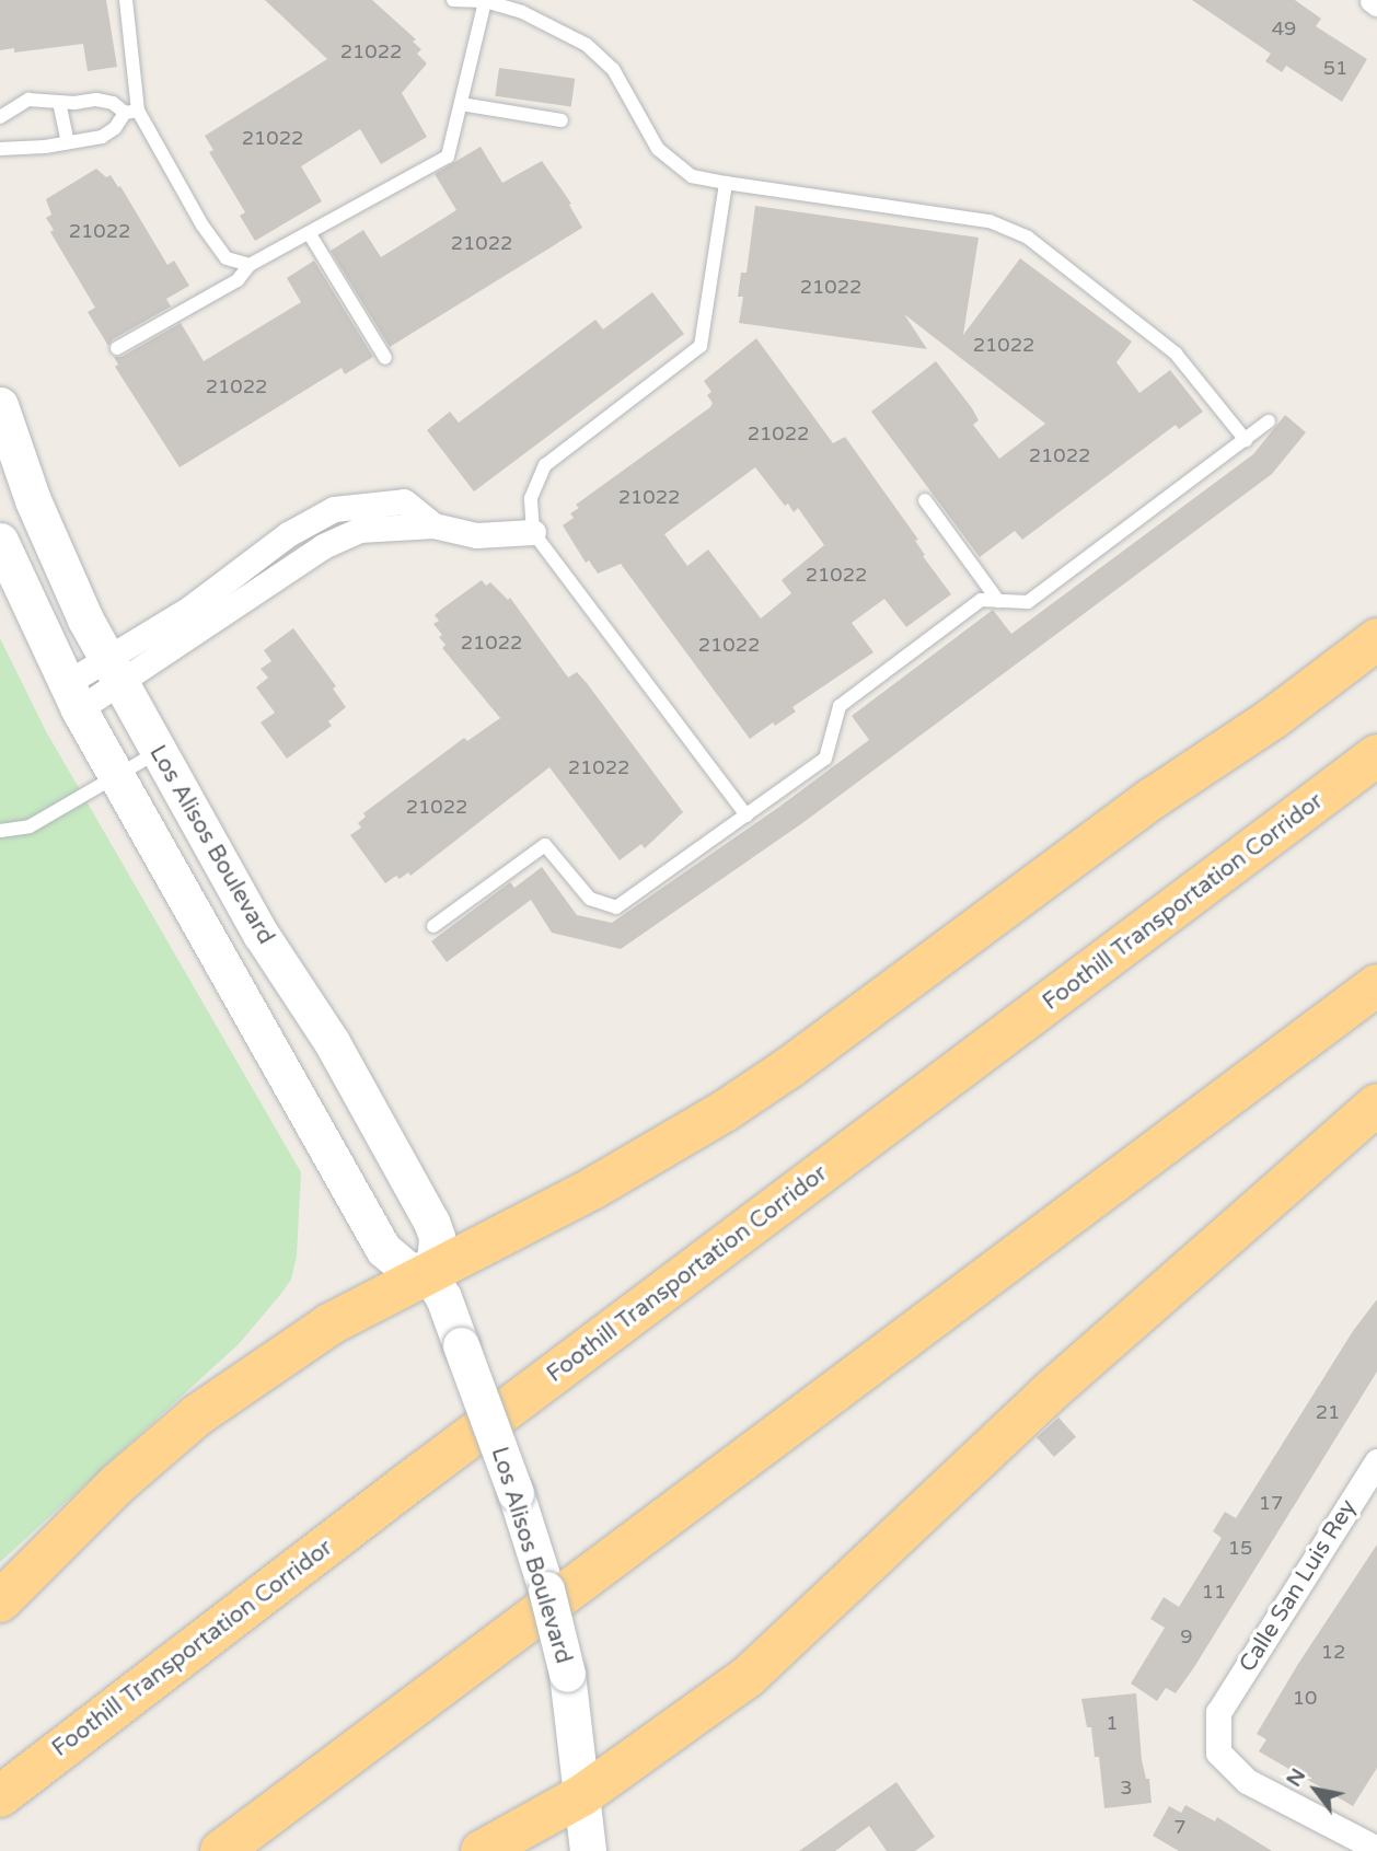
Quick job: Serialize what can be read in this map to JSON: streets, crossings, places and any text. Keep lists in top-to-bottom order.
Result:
{
  "streets": {
    "highway": ["Foothill Transportation Corridor"],
    "main road": ["Los Alisos Boulevard"],
    "street": ["Calle San Luis Rey"]
  },
  "house_numbers": [
    "49",
    "21022",
    "51",
    "21022",
    "21022",
    "21022",
    "21022",
    "21022",
    "21022",
    "21022",
    "21022",
    "21022",
    "21022",
    "21022",
    "21022",
    "21022",
    "21022",
    "21",
    "17",
    "15",
    "11",
    "9",
    "12",
    "10",
    "1",
    "3",
    "7"
  ],
  "north": "top left"
}
